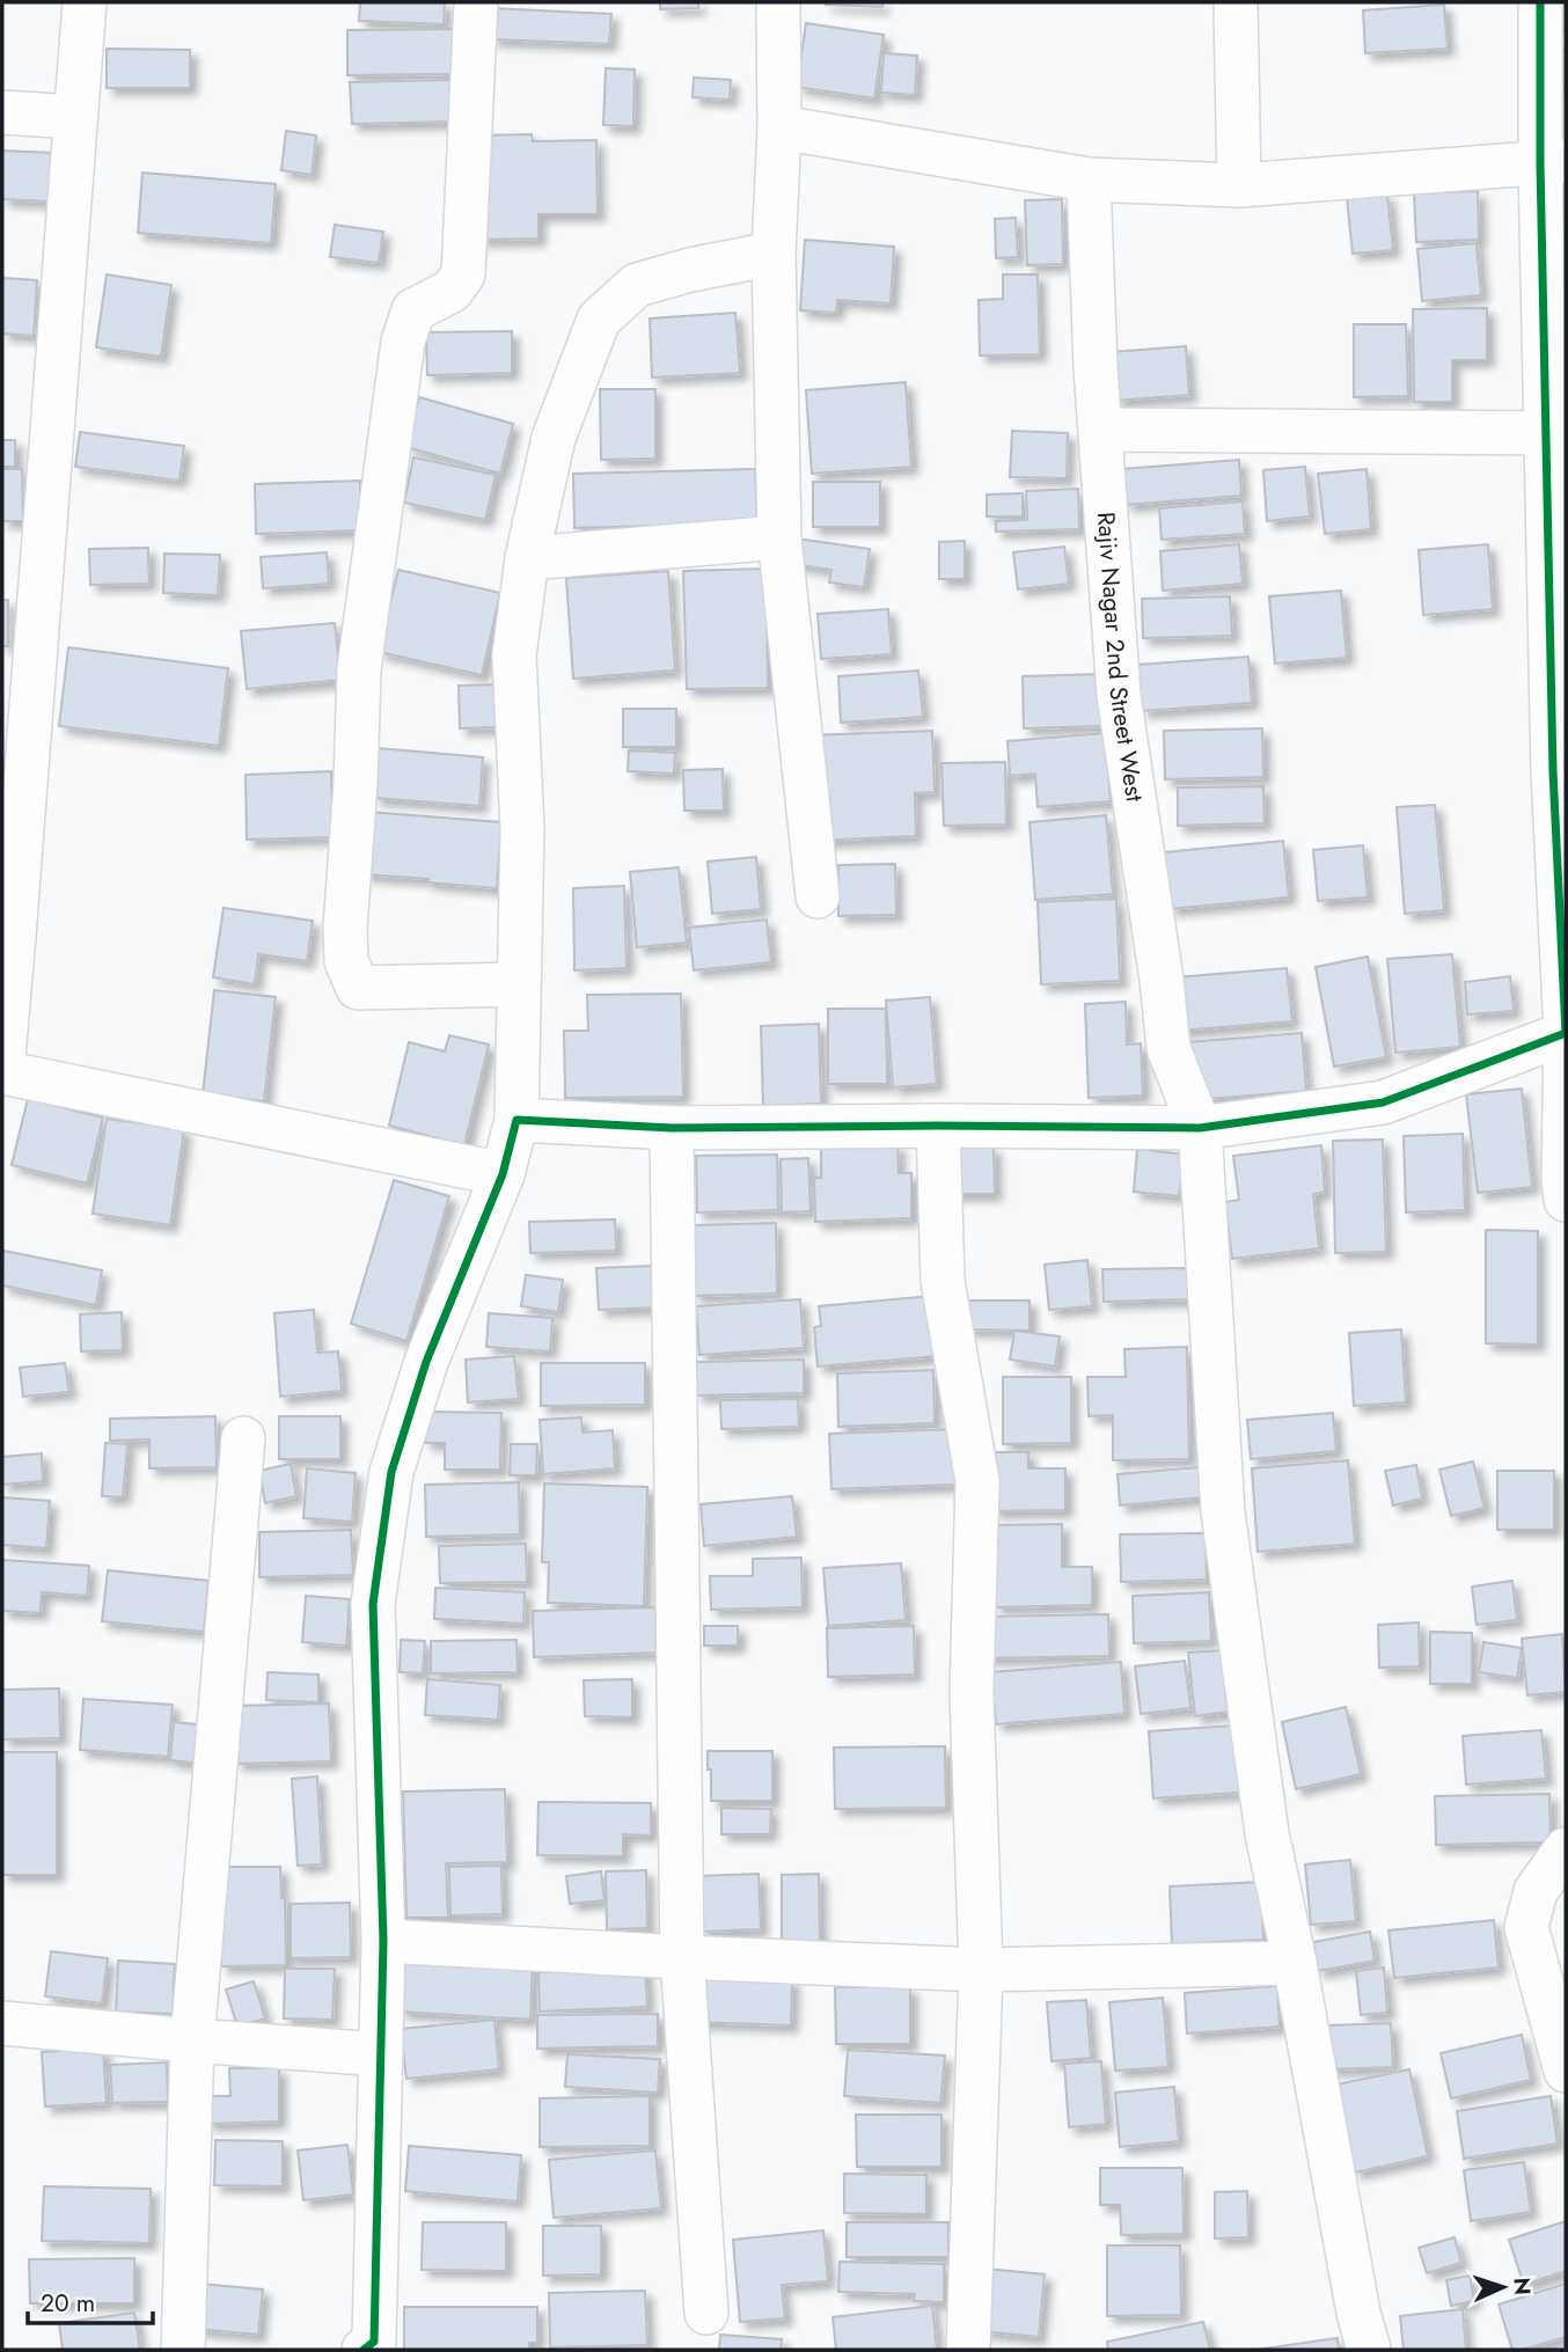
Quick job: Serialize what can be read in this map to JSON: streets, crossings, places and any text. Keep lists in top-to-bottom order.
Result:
{
  "streets": {
    "street": ["Rajiv Nagar 2nd Street West"]
  },
  "scale_bar": "20 m",
  "north": "right"
}
